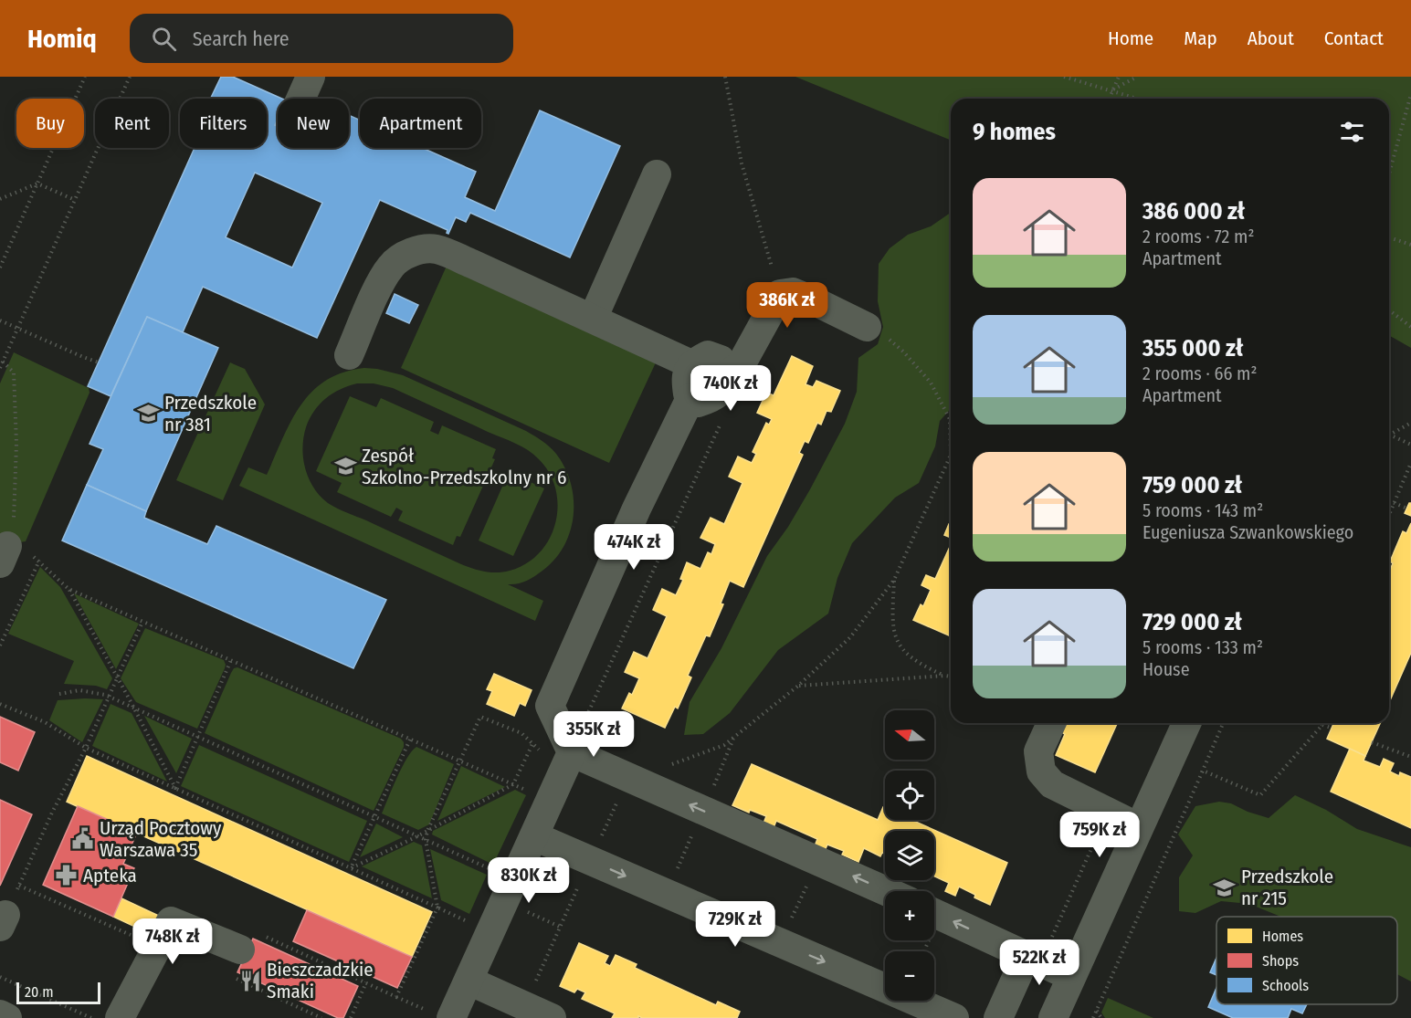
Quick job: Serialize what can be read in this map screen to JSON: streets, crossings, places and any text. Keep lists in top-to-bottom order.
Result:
{
  "places": {
    "school or university": ["Przedszkole nr 381", "Zespół Szkolno-Przedszkolny nr 6", "Przedszkole nr 215"],
    "public building": ["Urząd Pocztowy Warszawa 35"],
    "pharmacy": ["Apteka"],
    "restaurant": ["Bieszczadzkie Smaki"]
  },
  "legend": ["Homes", "Shops", "Schools"],
  "scale_bar": "20 m",
  "north": "left",
  "page": {
    "header": "Homiq",
    "search": "Search here",
    "nav": [
      "Home",
      "Map",
      "About",
      "Contact"
    ],
    "chip": [
      "Buy",
      "Rent",
      "Filters",
      "New",
      "Apartment"
    ],
    "heading": "9 homes",
    "list": [
      {
        "name": "386 000 zł",
        "note": "2 rooms · 72 m² · Apartment"
      },
      {
        "name": "355 000 zł",
        "note": "2 rooms · 66 m² · Apartment"
      },
      {
        "name": "759 000 zł",
        "note": "5 rooms · 143 m² · Eugeniusza Szwankowskiego"
      },
      {
        "name": "729 000 zł",
        "note": "5 rooms · 133 m² · House"
      }
    ],
    "price": [
      "386K zł",
      "740K zł",
      "474K zł",
      "355K zł",
      "759K zł",
      "830K zł",
      "729K zł",
      "748K zł",
      "522K zł"
    ],
    "map_buttons": ["+", "−"],
    "scale": "20 m"
  }
}
